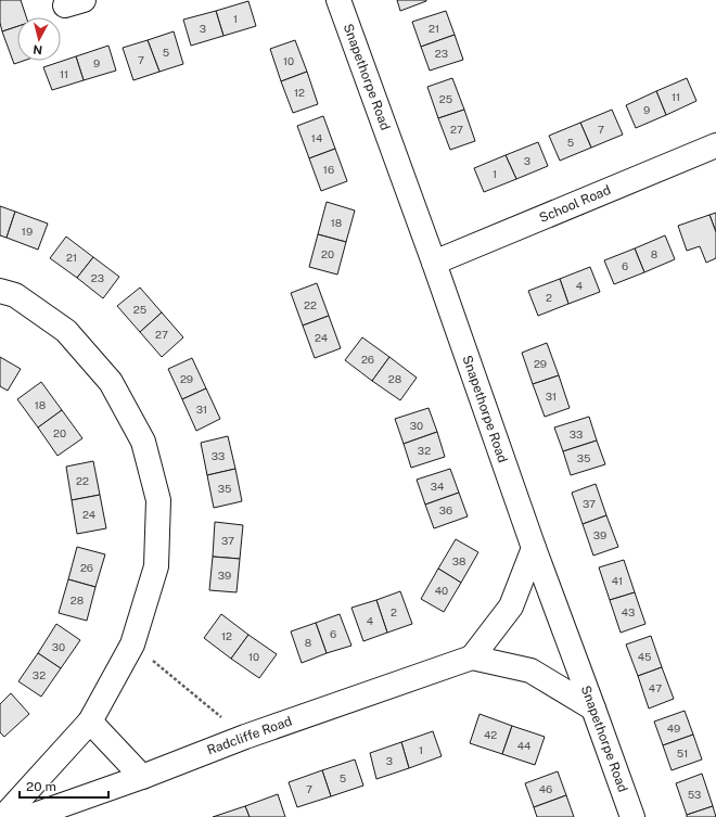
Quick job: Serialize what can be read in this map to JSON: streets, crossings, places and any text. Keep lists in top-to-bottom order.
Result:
{
  "streets": {
    "street": ["Snapethorpe Road", "School Road", "Radcliffe Road"]
  },
  "crossings": [
    ["Snapethorpe Road", "School Road"]
  ],
  "house_numbers": [
    "1",
    "3",
    "21",
    "5",
    "23",
    "7",
    "10",
    "9",
    "11",
    "12",
    "11",
    "25",
    "9",
    "27",
    "7",
    "14",
    "5",
    "3",
    "16",
    "1",
    "18",
    "19",
    "20",
    "8",
    "21",
    "6",
    "23",
    "4",
    "2",
    "22",
    "25",
    "27",
    "24",
    "26",
    "29",
    "29",
    "28",
    "31",
    "18",
    "31",
    "30",
    "20",
    "33",
    "32",
    "33",
    "35",
    "22",
    "34",
    "35",
    "37",
    "36",
    "24",
    "39",
    "37",
    "38",
    "26",
    "39",
    "41",
    "40",
    "28",
    "2",
    "43",
    "4",
    "6",
    "12",
    "8",
    "30",
    "10",
    "45",
    "32",
    "47",
    "49",
    "42",
    "44",
    "1",
    "51",
    "3",
    "5",
    "7",
    "46",
    "53"
  ],
  "scale_bar": "20 m",
  "north": "bottom"
}
